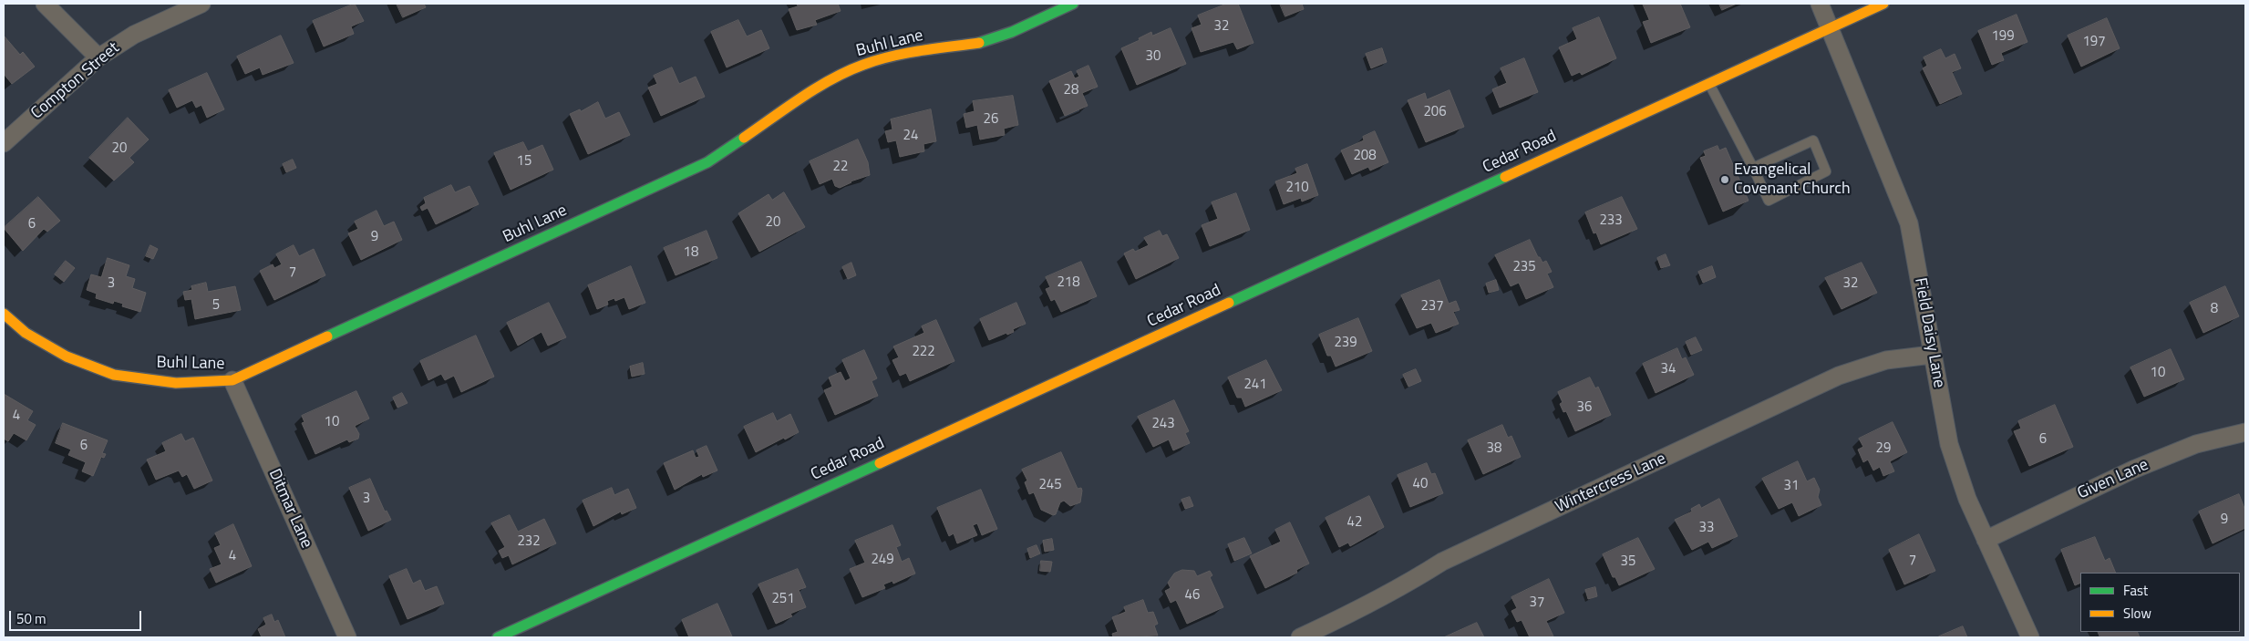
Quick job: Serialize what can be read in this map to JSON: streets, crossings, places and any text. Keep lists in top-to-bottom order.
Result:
{
  "streets": {
    "street": [
      "Buhl Lane",
      "Compton Street",
      "Cedar Road",
      "Field Daisy Lane",
      "Given Lane",
      "Wintercress Lane",
      "Ditmar Lane"
    ]
  },
  "crossings": [
    ["Buhl Lane", "Ditmar Lane"],
    ["Cedar Road", "Field Daisy Lane"],
    ["Field Daisy Lane", "Given Lane"],
    ["Field Daisy Lane", "Wintercress Lane"]
  ],
  "places": ["Evangelical Covenant Church"],
  "house_numbers": [
    "32",
    "199",
    "197",
    "30",
    "28",
    "206",
    "26",
    "24",
    "20",
    "208",
    "15",
    "22",
    "210",
    "233",
    "20",
    "6",
    "9",
    "18",
    "235",
    "7",
    "218",
    "3",
    "32",
    "5",
    "237",
    "8",
    "239",
    "222",
    "34",
    "10",
    "241",
    "36",
    "4",
    "10",
    "243",
    "6",
    "6",
    "38",
    "29",
    "40",
    "245",
    "31",
    "3",
    "9",
    "42",
    "33",
    "232",
    "4",
    "249",
    "7",
    "35",
    "46",
    "251",
    "37"
  ],
  "legend": ["Fast", "Slow"],
  "scale_bar": "50 m"
}
